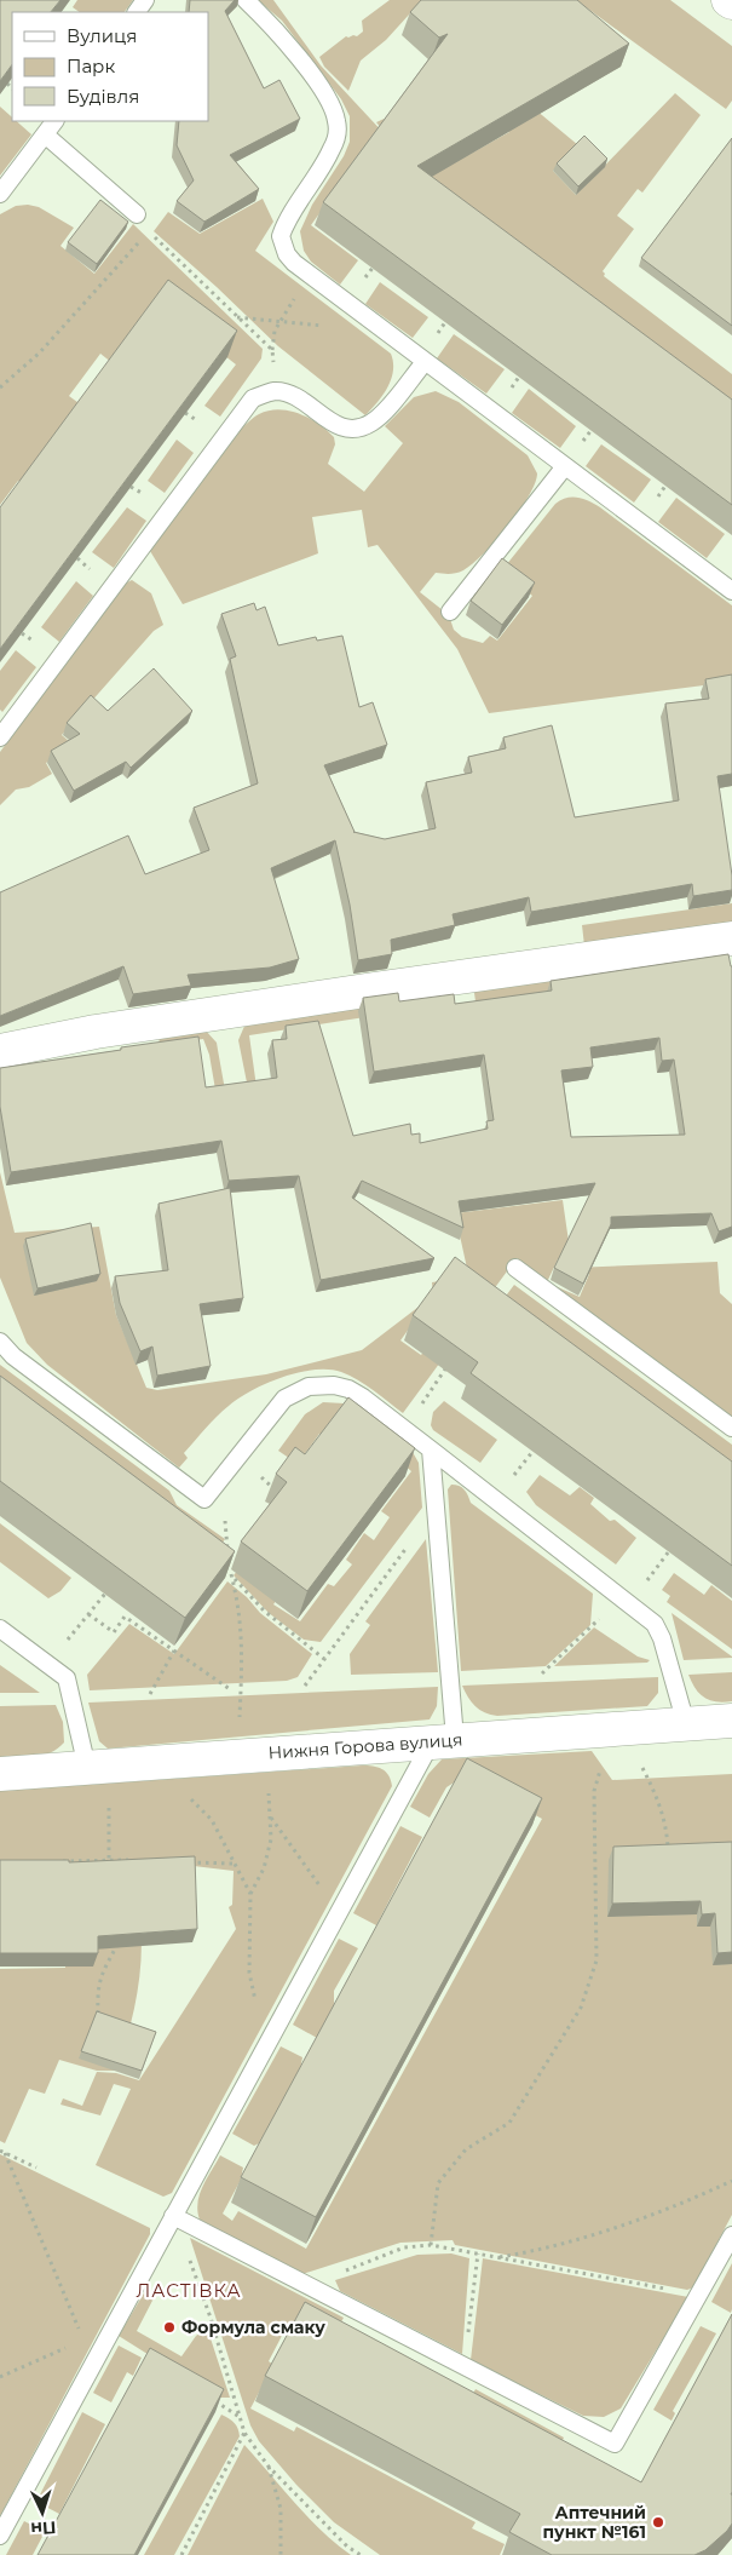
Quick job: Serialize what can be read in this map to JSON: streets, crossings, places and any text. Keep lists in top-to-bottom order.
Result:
{
  "streets": {
    "street": ["Нижня Горова вулиця"]
  },
  "districts": ["ЛАСТІВКА"],
  "places": ["Формула смаку", "Аптечний пункт №161"],
  "legend": ["Вулиця", "Парк", "Будівля"],
  "north": "bottom"
}
